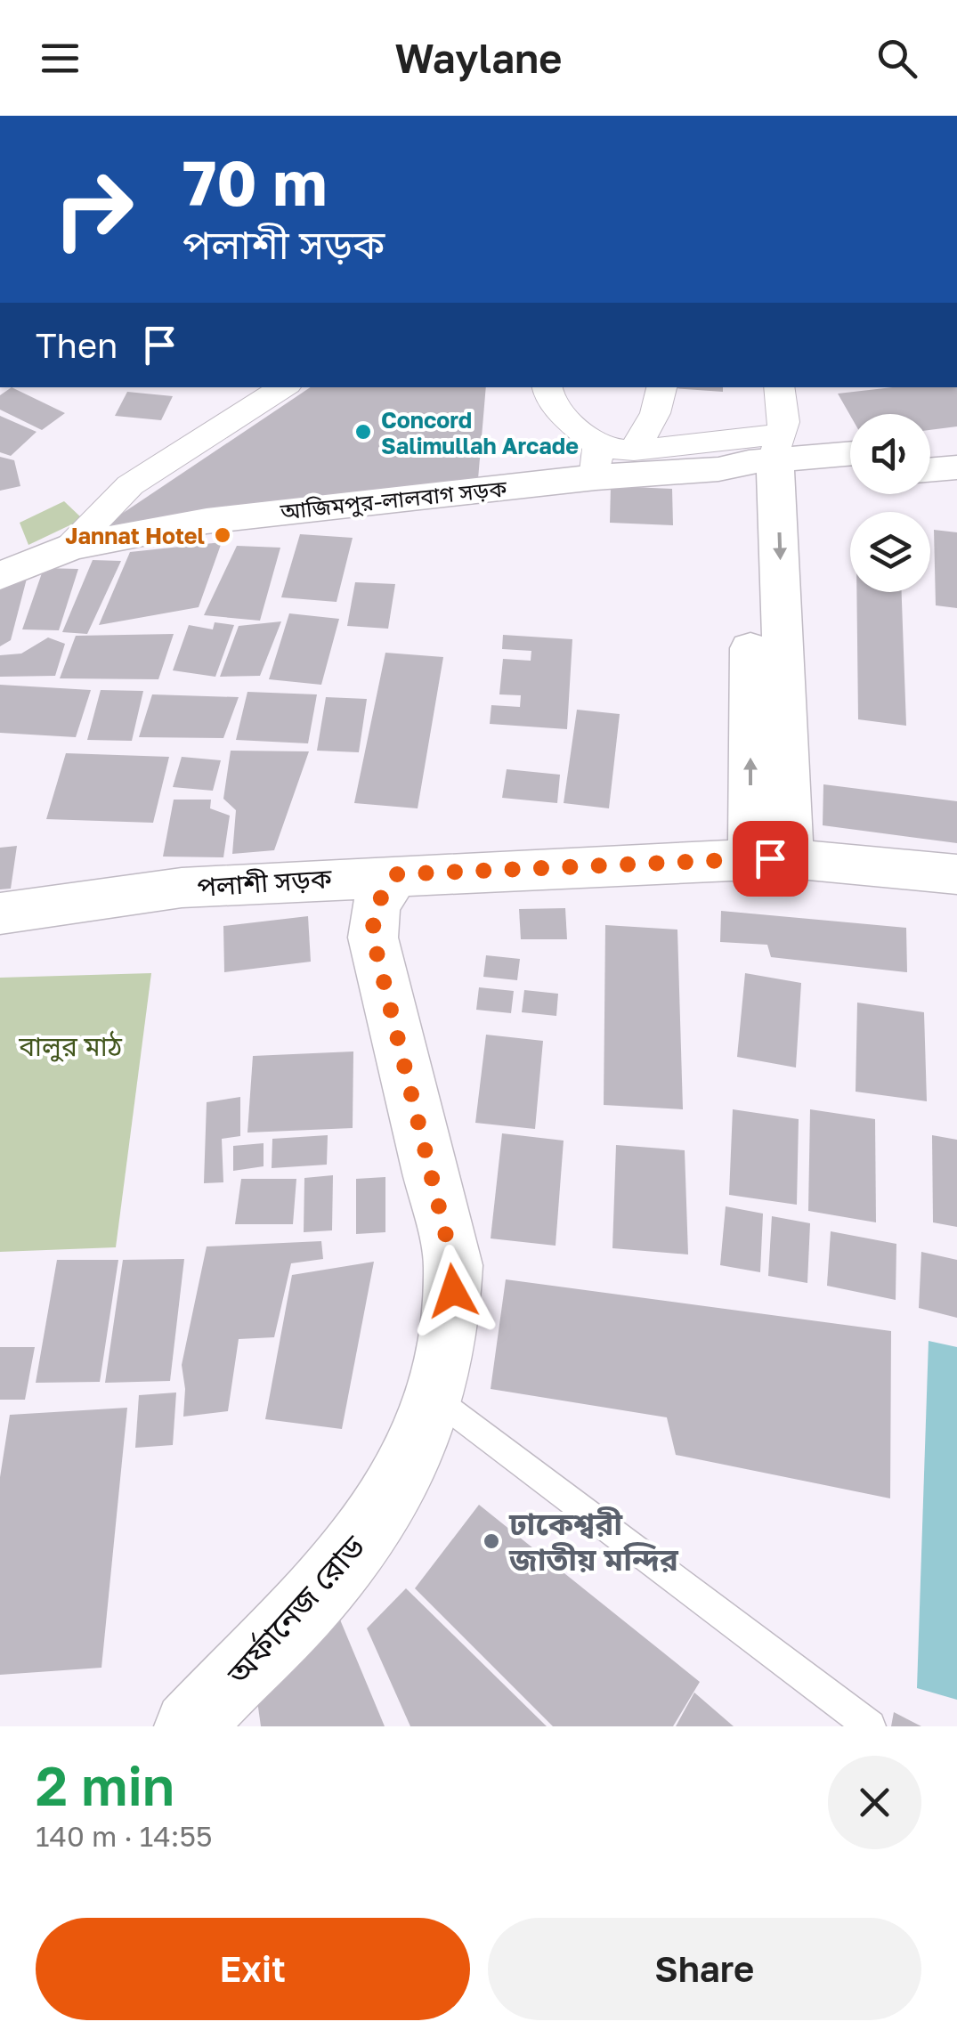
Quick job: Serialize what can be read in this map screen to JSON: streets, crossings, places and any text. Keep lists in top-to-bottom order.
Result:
{
  "streets": {
    "main road": ["আজিমপুর-লালবাগ সড়ক", "পলাশী সড়ক", "অর্ফানেজ রোড"]
  },
  "crossings": [
    ["পলাশী সড়ক", "অর্ফানেজ রোড"]
  ],
  "parks": ["বালুর মাঠ"],
  "places": ["Concord Salimullah Arcade", "Jannat Hotel", "ঢাকেশ্বরী জাতীয় মন্দির"],
  "page": {
    "header": "Waylane",
    "turn": ["70 m", "পলাশী সড়ক"],
    "then": "Then",
    "heading": ["2 min", "140 m · 14:55"],
    "buttons": ["Exit", "Share"]
  }
}
